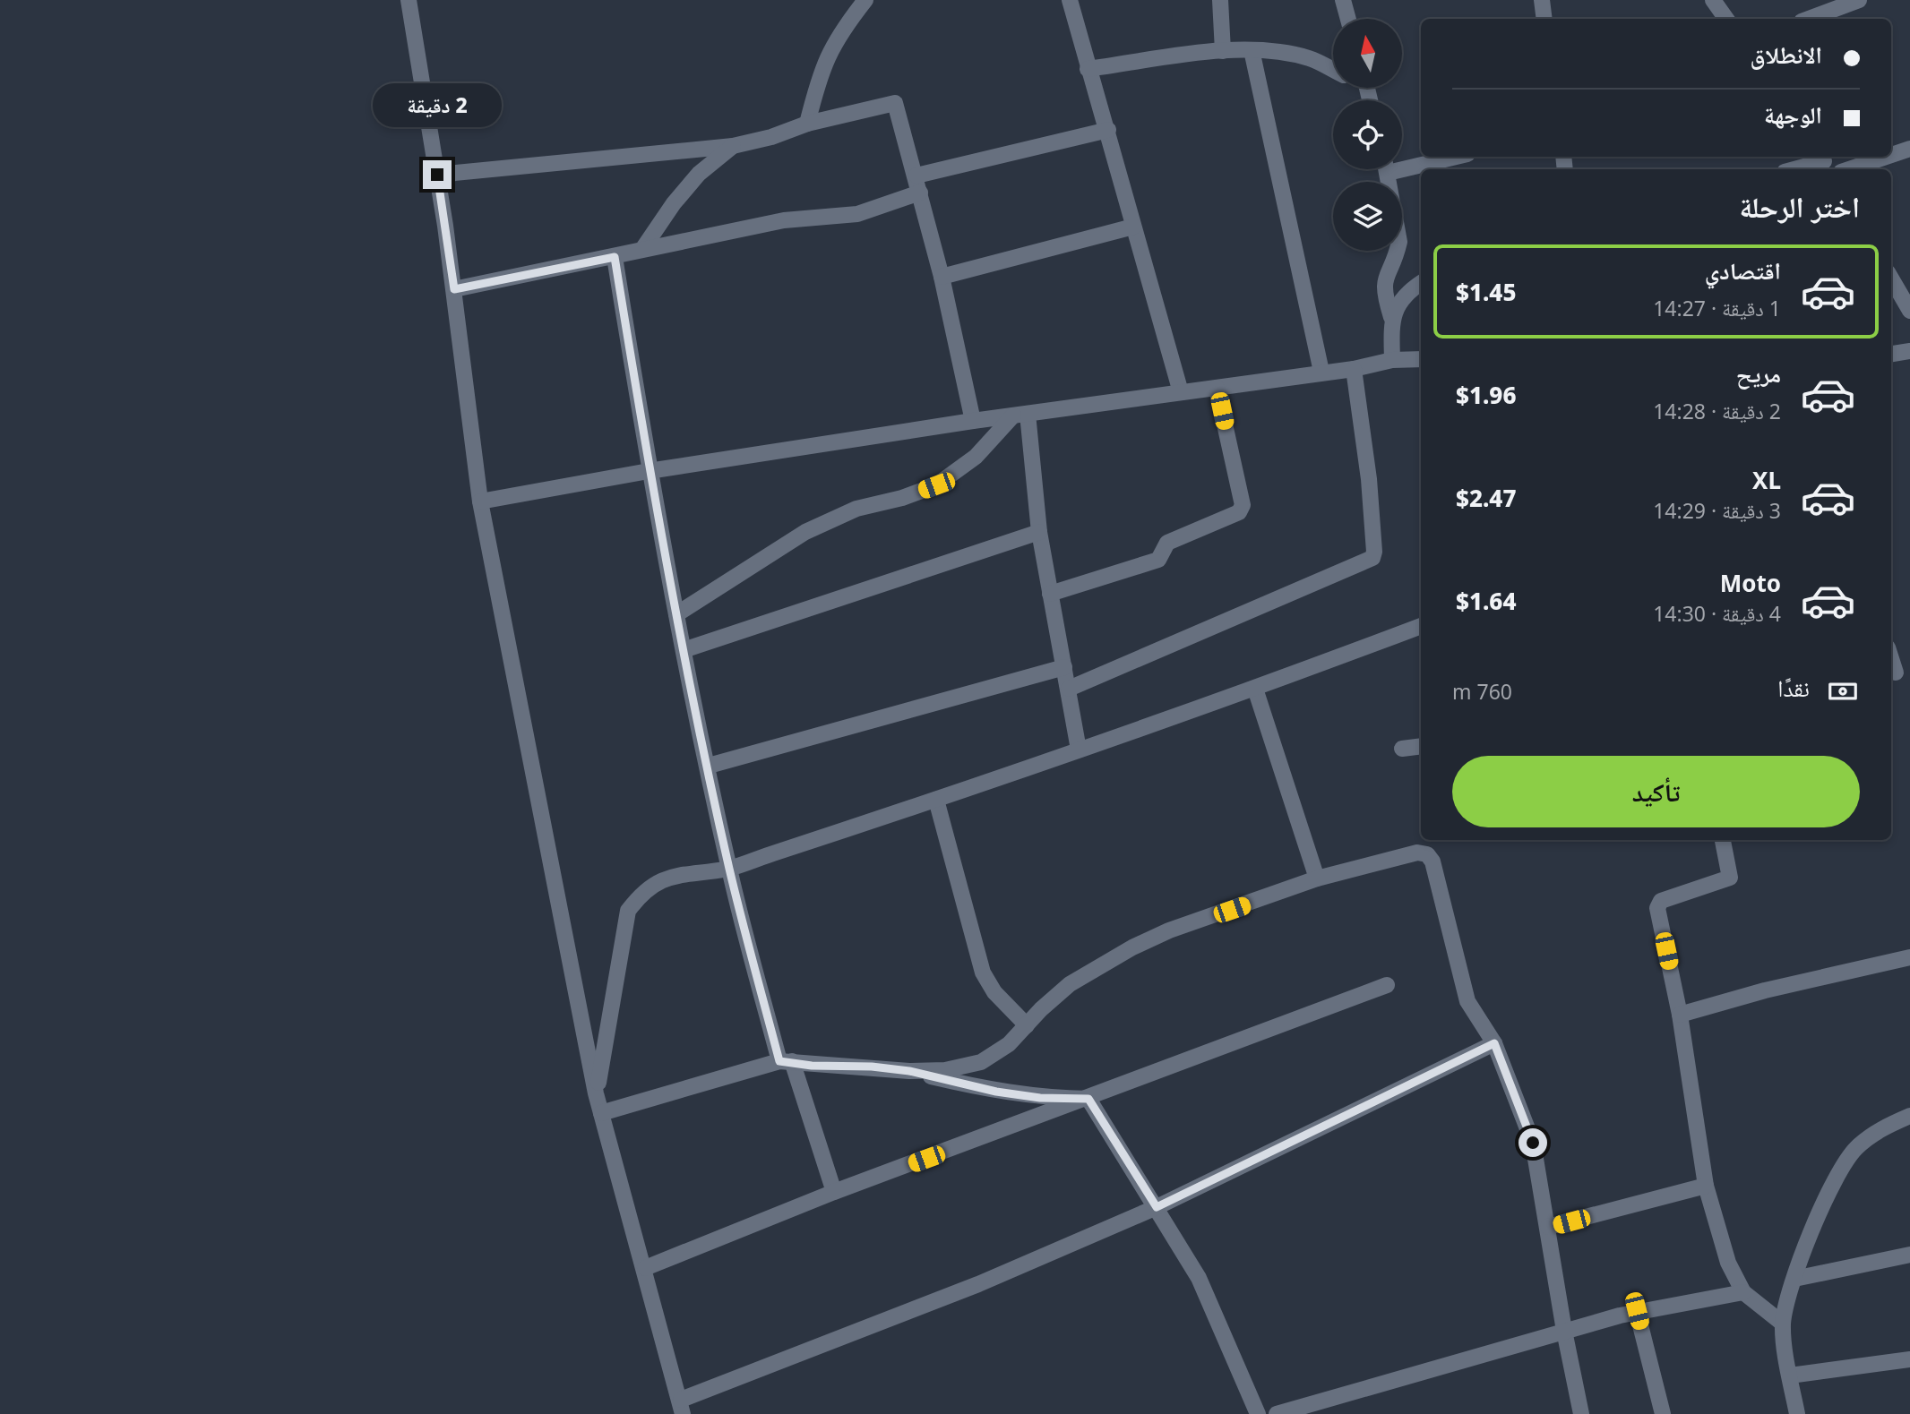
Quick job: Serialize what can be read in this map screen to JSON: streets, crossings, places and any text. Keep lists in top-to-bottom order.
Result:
{
  "north": "top",
  "page": {
    "banner": ["الانطلاق", "الوجهة"],
    "bubble": "2 دقيقة",
    "heading": "اختر الرحلة",
    "list": [
      {
        "name": "اقتصادي",
        "note": "1 دقيقة · 14:27",
        "value": "$1.45"
      },
      {
        "name": "مريح",
        "note": "2 دقيقة · 14:28",
        "value": "$1.96"
      },
      {
        "name": "XL",
        "note": "3 دقيقة · 14:29",
        "value": "$2.47"
      },
      {
        "name": "Moto",
        "note": "4 دقيقة · 14:30",
        "value": "$1.64"
      }
    ],
    "pay": ["نقدًا", "760 m"],
    "buttons": "تأكيد"
  }
}
